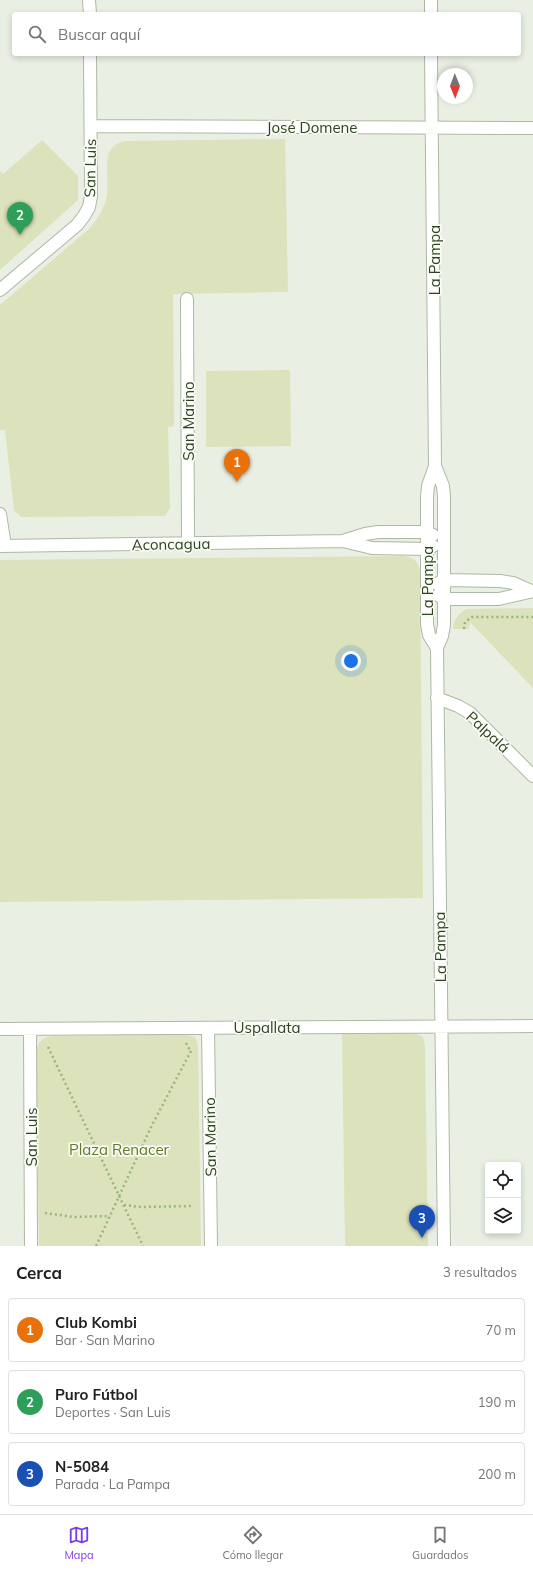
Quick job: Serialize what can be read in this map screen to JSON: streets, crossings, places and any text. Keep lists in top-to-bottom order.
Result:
{
  "streets": {
    "street": [
      "José Domene",
      "San Luis",
      "La Pampa",
      "San Marino",
      "Aconcagua",
      "Palpalá",
      "Uspallata"
    ]
  },
  "crossings": [
    ["José Domene", "San Luis"],
    ["José Domene", "La Pampa"],
    ["San Luis", "Uspallata"],
    ["La Pampa", "Aconcagua"],
    ["La Pampa", "Palpalá"],
    ["La Pampa", "Uspallata"],
    ["San Marino", "Aconcagua"],
    ["San Marino", "Uspallata"]
  ],
  "parks": ["Plaza Renacer"],
  "north": "bottom",
  "page": {
    "search": "Buscar aquí",
    "pins": ["2", "1", "3"],
    "heading": ["Cerca", "3 resultados"],
    "list": [
      {
        "mark": "1",
        "name": "Club Kombi",
        "note": "Bar · San Marino",
        "value": "70 m"
      },
      {
        "mark": "2",
        "name": "Puro Fútbol",
        "note": "Deportes · San Luis",
        "value": "190 m"
      },
      {
        "mark": "3",
        "name": "N-5084",
        "note": "Parada · La Pampa",
        "value": "200 m"
      }
    ],
    "nav": ["Mapa", "Cómo llegar", "Guardados"]
  }
}
